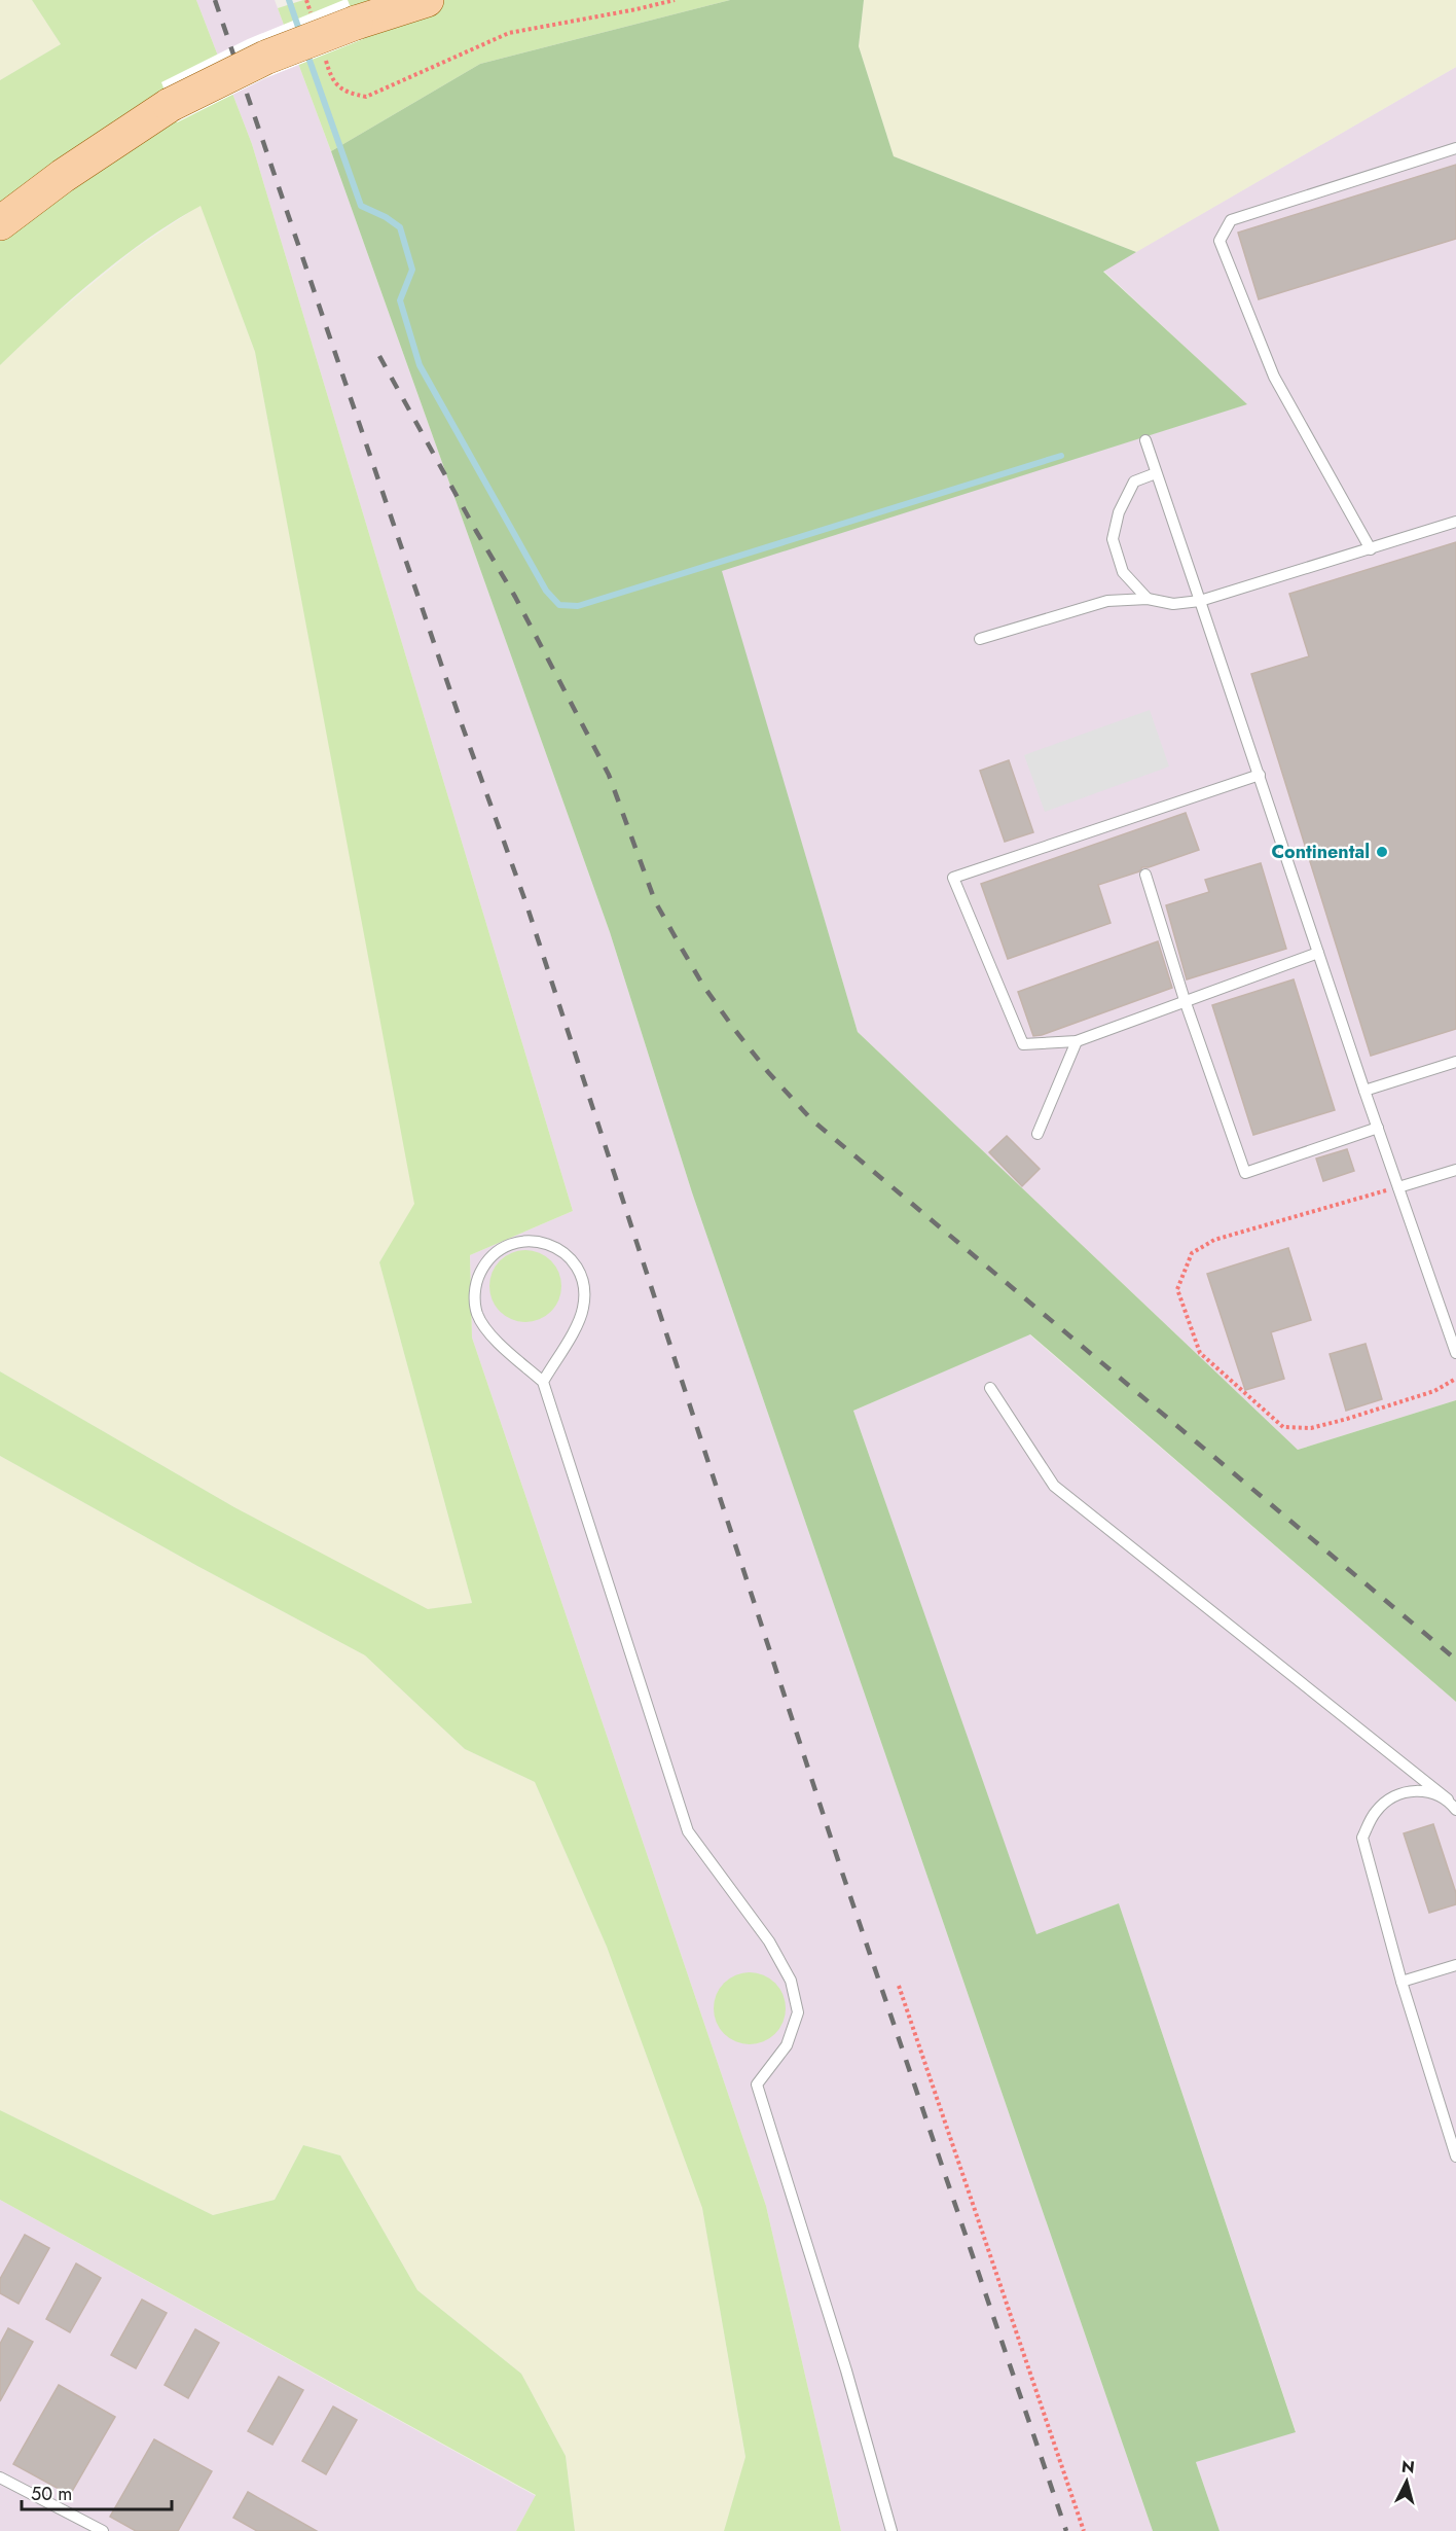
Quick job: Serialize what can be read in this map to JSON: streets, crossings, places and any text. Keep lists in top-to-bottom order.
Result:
{
  "places": ["Continental"],
  "scale_bar": "50 m",
  "north": "top"
}
